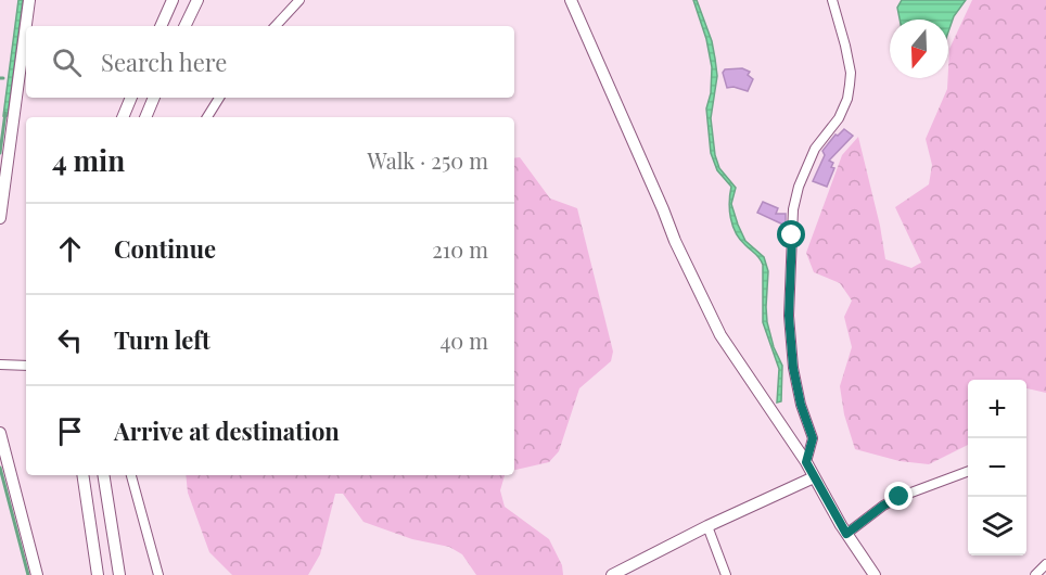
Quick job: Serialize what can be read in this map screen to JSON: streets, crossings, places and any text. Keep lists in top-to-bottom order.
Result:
{
  "north": "bottom",
  "page": {
    "search": "Search here",
    "heading": ["4 min", "Walk · 250 m"],
    "list": [
      ["Continue", "210 m"],
      ["Turn left", "40 m"],
      "Arrive at destination"
    ],
    "map_buttons": ["+", "−"]
  }
}
